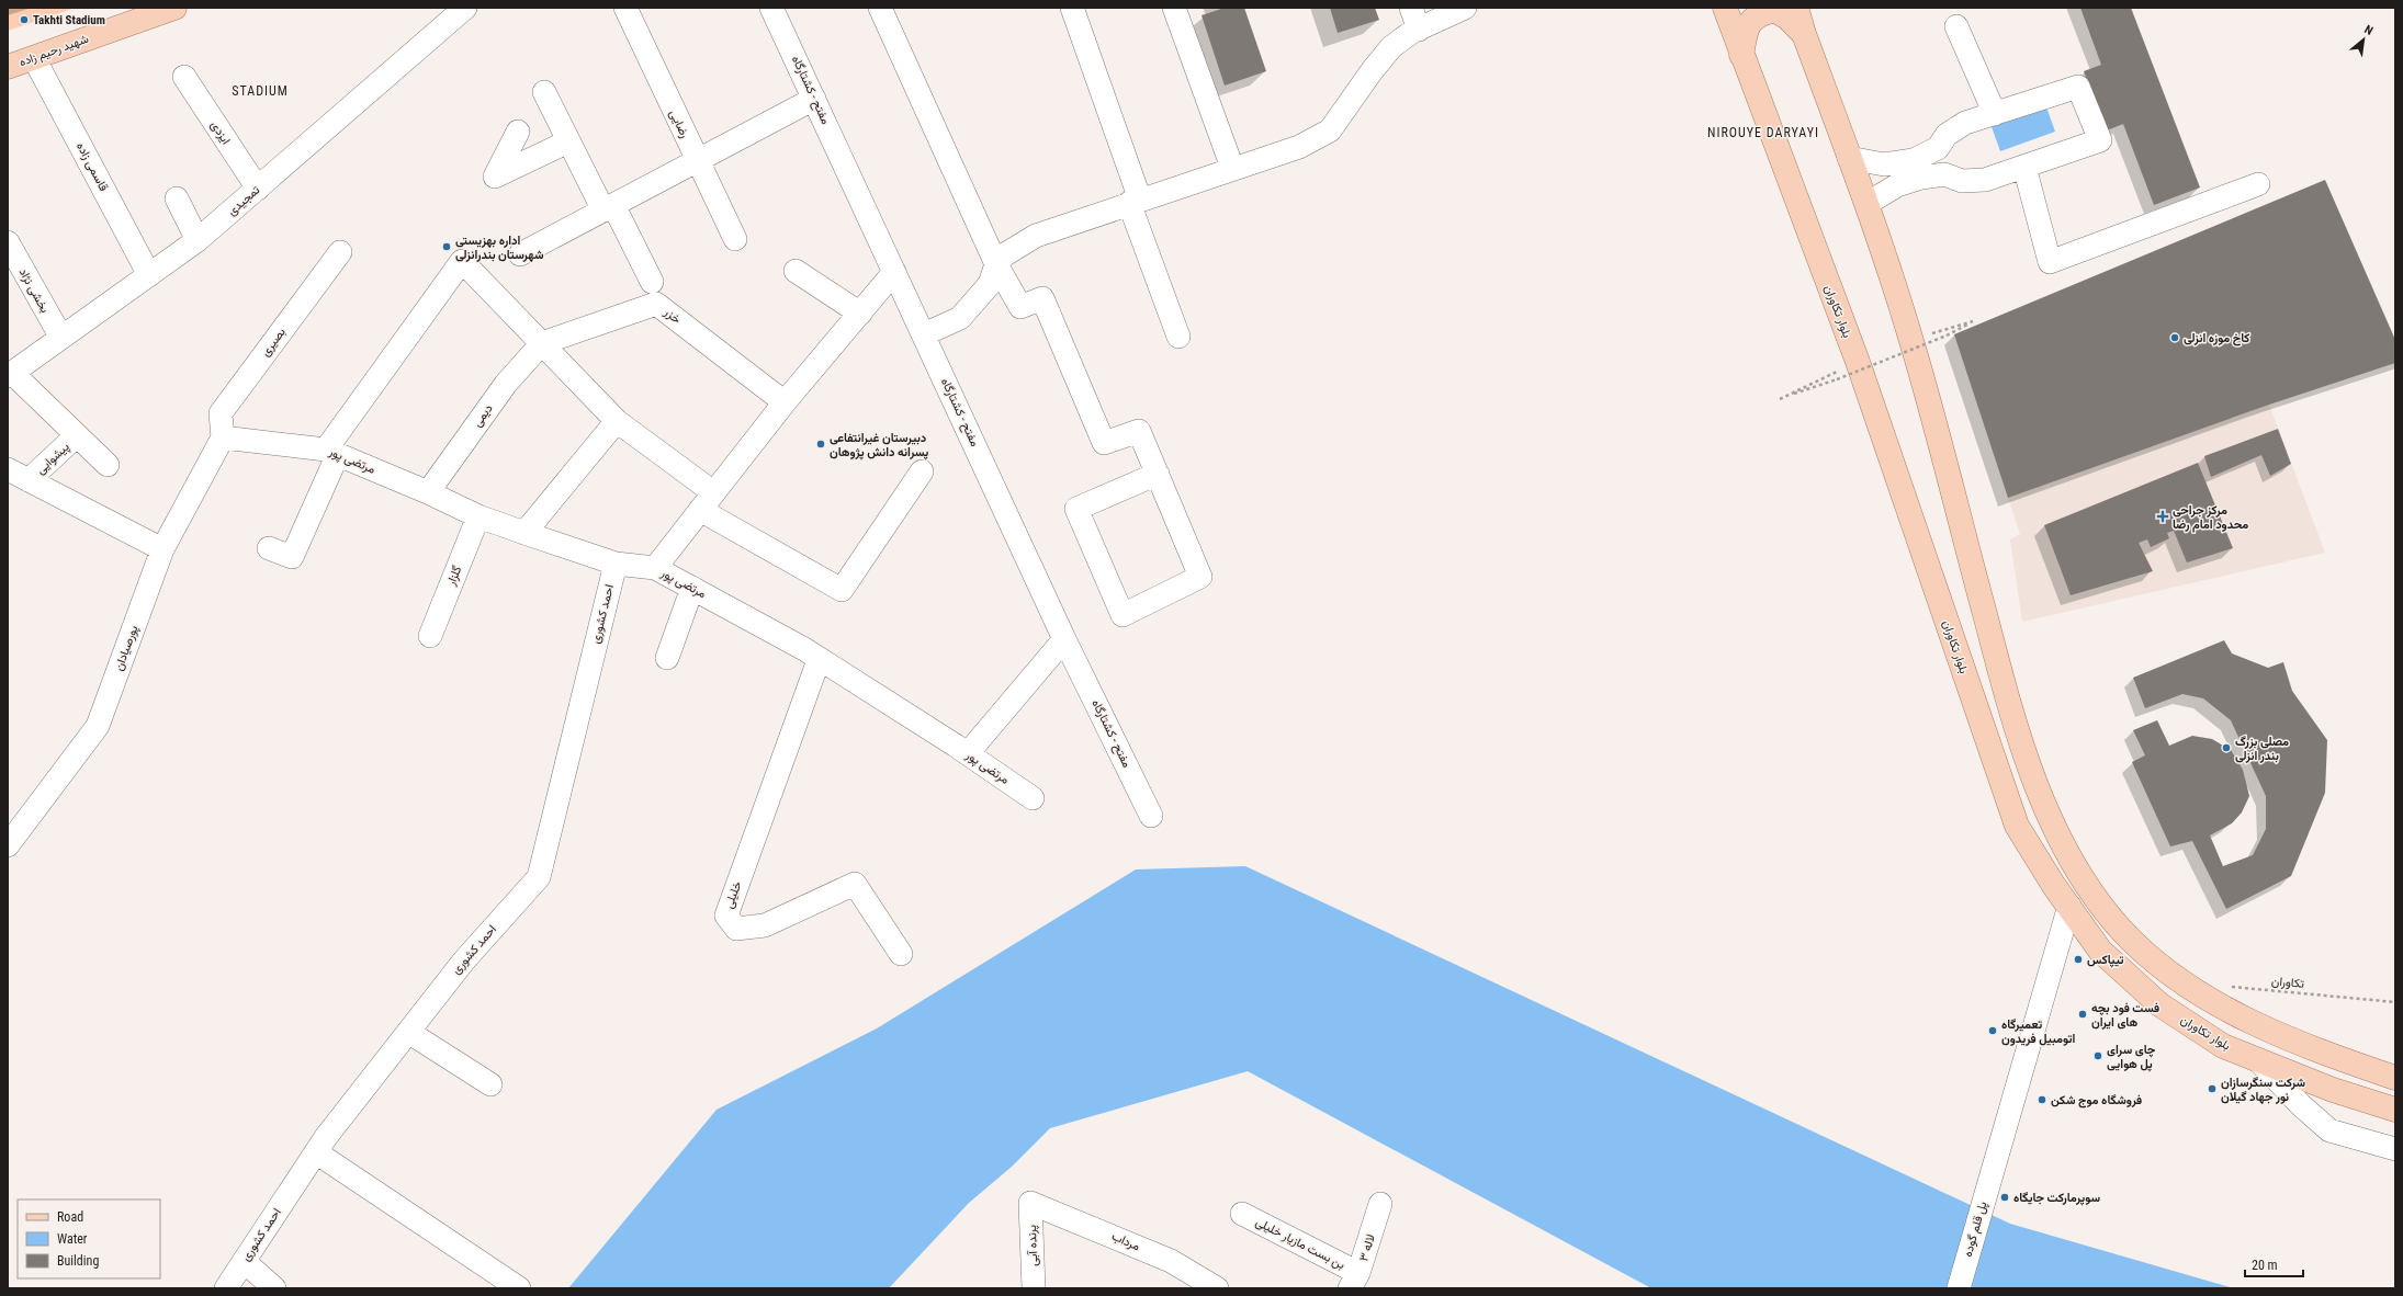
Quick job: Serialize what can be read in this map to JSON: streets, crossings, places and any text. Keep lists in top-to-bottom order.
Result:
{
  "streets": {
    "main road": ["شهید رحیم زاده", "بلوار تکاوران"],
    "street": [
      "مفتح - کشتارگاه",
      "رضایی",
      "ایزدی",
      "قاسمی زاده",
      "تمجیدی",
      "بخشی نژاد",
      "خزر",
      "بصیری",
      "دیمی",
      "پیشوایی",
      "مرتضی پور",
      "گلزار",
      "احمد کشوری",
      "پورصیادان",
      "خلیلی",
      "پل قلم گوده",
      "مرداب",
      "بن بست مازیار خلیلی",
      "پرنده آبی",
      "لاله ۳"
    ],
    "path": ["تکاوران"]
  },
  "crossings": [
    ["شهید رحیم زاده", "قاسمی زاده"],
    ["ایزدی", "تمجیدی"],
    ["قاسمی زاده", "تمجیدی"],
    ["تمجیدی", "بخشی نژاد"],
    ["بلوار تکاوران", "پل قلم گوده"],
    ["خزر", "دیمی"],
    ["بصیری", "مرتضی پور"],
    ["بصیری", "پورصیادان"],
    ["دیمی", "مرتضی پور"],
    ["مرتضی پور", "گلزار"],
    ["مرتضی پور", "احمد کشوری"],
    ["مرتضی پور", "پورصیادان"],
    ["مرتضی پور", "خلیلی"],
    ["مرداب", "پرنده آبی"],
    ["بن بست مازیار خلیلی", "لاله ۳"]
  ],
  "districts": ["STADIUM", "NIROUYE DARYAYI"],
  "places": {
    "other": [
      "Takhti Stadium",
      "اداره بهزیستی شهرستان بندرانزلی",
      "کاخ موزه انزلی",
      "دبیرستان غیرانتفاعی پسرانه دانش پژوهان",
      "مصلی بزرگ بندر انزلی",
      "تیپاکس",
      "فست فود بچه های ایران",
      "تعمیرگاه اتومبیل فریدون",
      "چای سرای پل هوایی",
      "شرکت سنگرسازان نور جهاد گیلان",
      "فروشگاه موج شکن",
      "سوپرمارکت جایگاه"
    ],
    "health": ["مرکز جراحی محدود امام رضا"]
  },
  "legend": ["Road", "Water", "Building"],
  "scale_bar": "20 m",
  "north": "top right"
}
